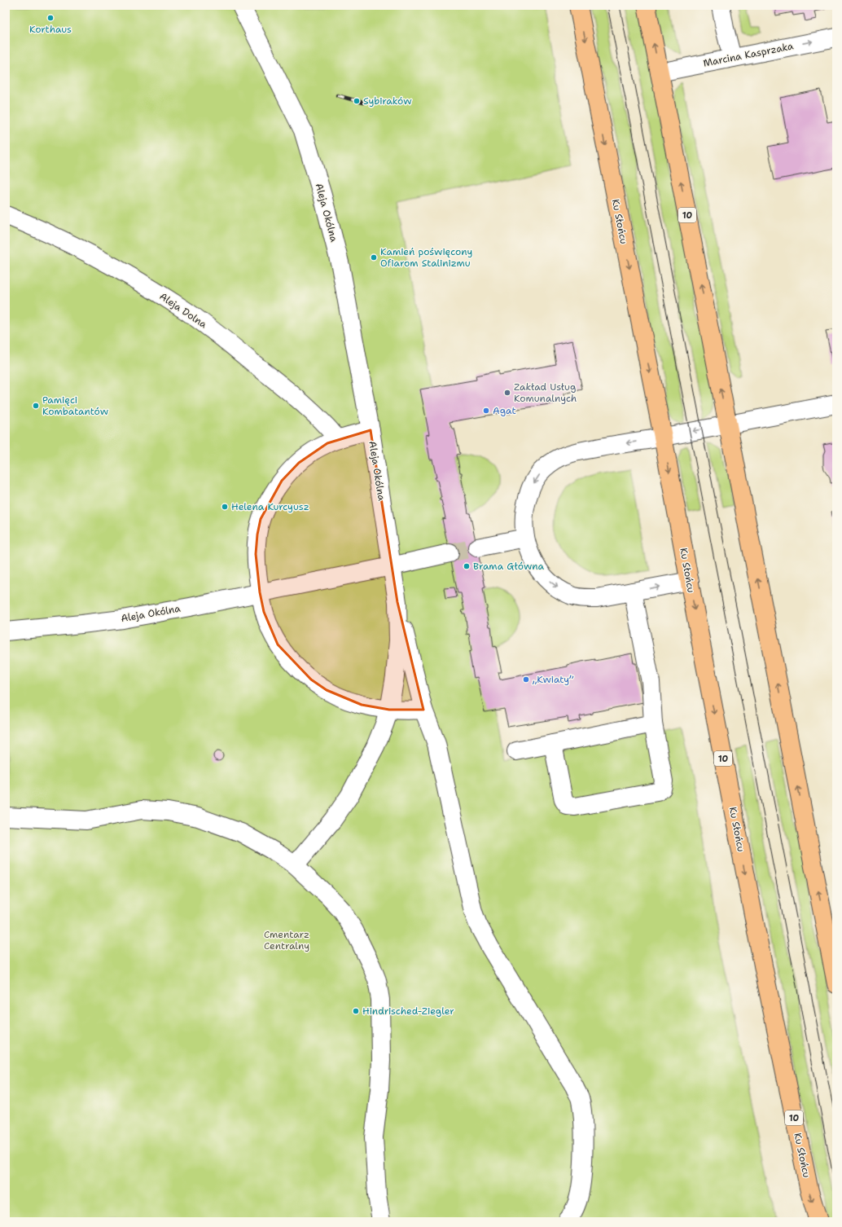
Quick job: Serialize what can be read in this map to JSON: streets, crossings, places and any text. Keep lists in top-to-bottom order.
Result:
{
  "streets": {
    "main road": ["10", "Ku Słońcu"],
    "street": ["Marcina Kasprzaka", "Aleja Okólna", "Aleja Dolna"]
  },
  "crossings": [
    ["Marcina Kasprzaka", "10"]
  ],
  "one_way": ["Marcina Kasprzaka"],
  "parks": ["Cmentarz Centralny"],
  "places": [
    "Korthaus",
    "Sybiraków",
    "Kamień poświęcony Ofiarom Stalinizmu",
    "Zakład Usług Komunalnych",
    "Pamięci Kombatantów",
    "Agat",
    "Helena Kurcyusz",
    "Brama Główna",
    "„Kwiaty”",
    "Hindrisched-Ziegler"
  ]
}
